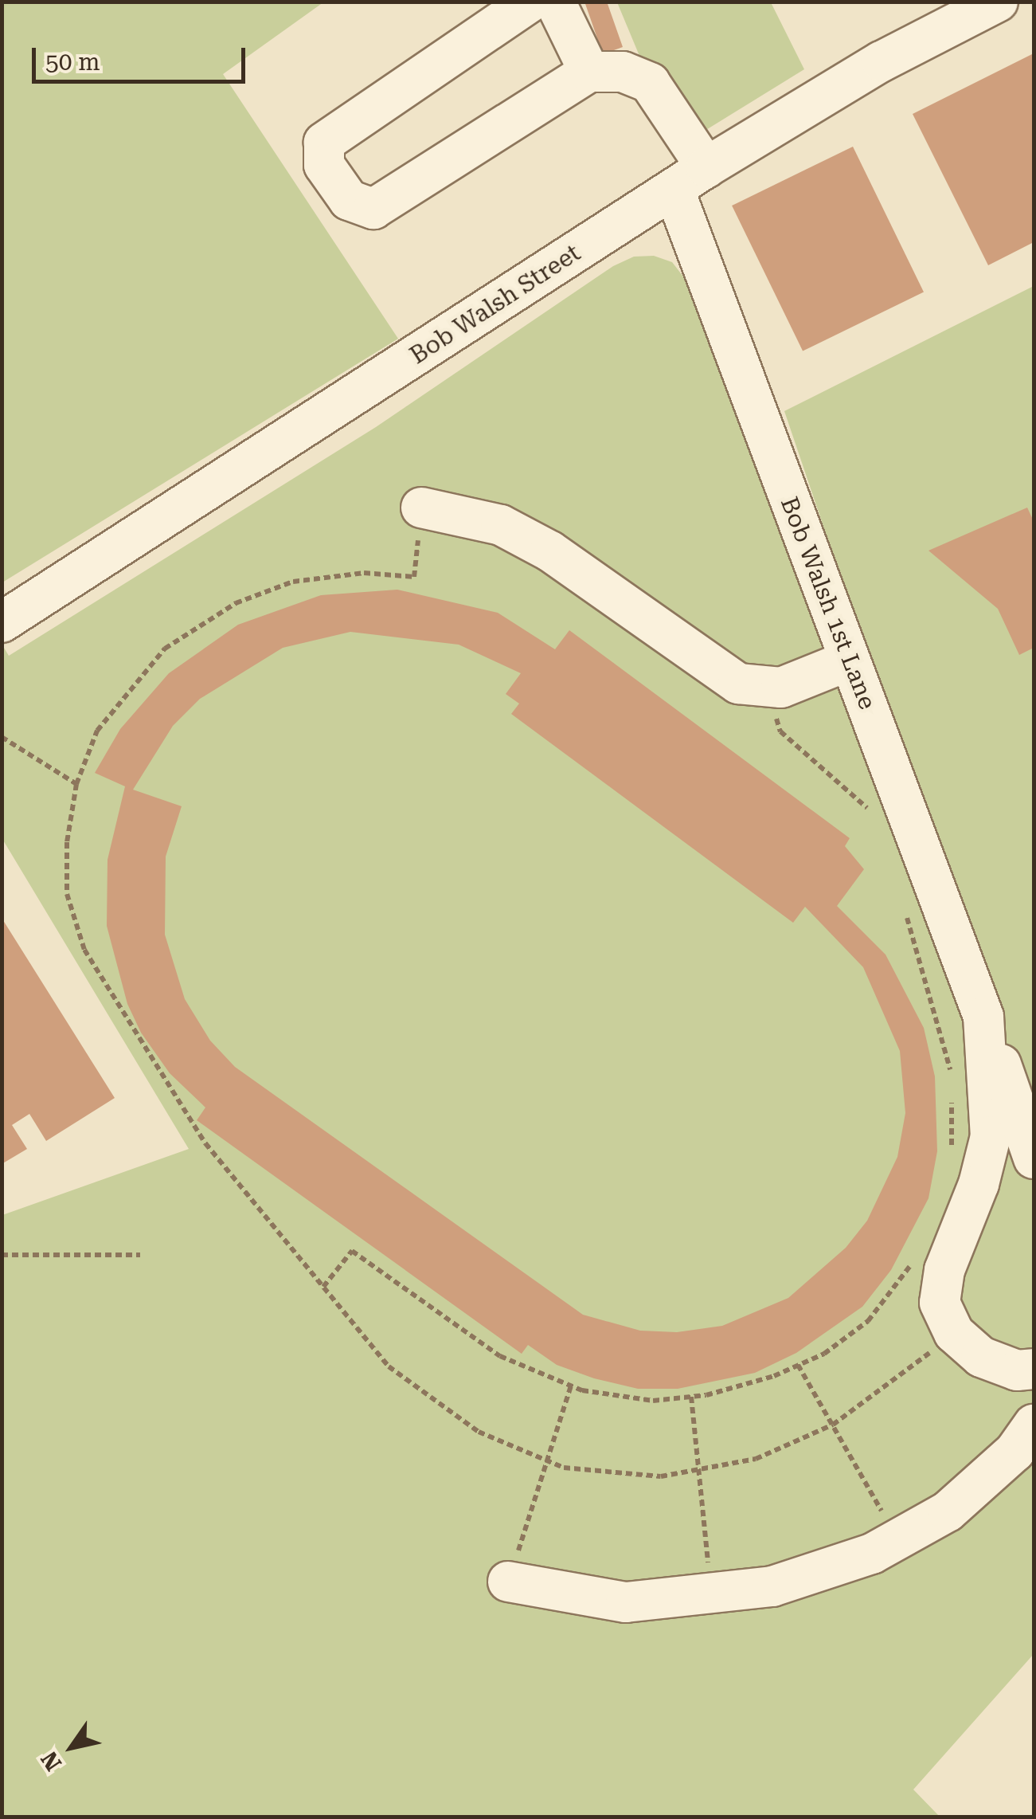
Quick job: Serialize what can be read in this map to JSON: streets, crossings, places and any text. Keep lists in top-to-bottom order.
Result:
{
  "streets": {
    "street": ["Bob Walsh Street", "Bob Walsh 1st Lane"]
  },
  "crossings": [
    ["Bob Walsh Street", "Bob Walsh 1st Lane"]
  ],
  "scale_bar": "50 m",
  "north": "bottom left"
}
